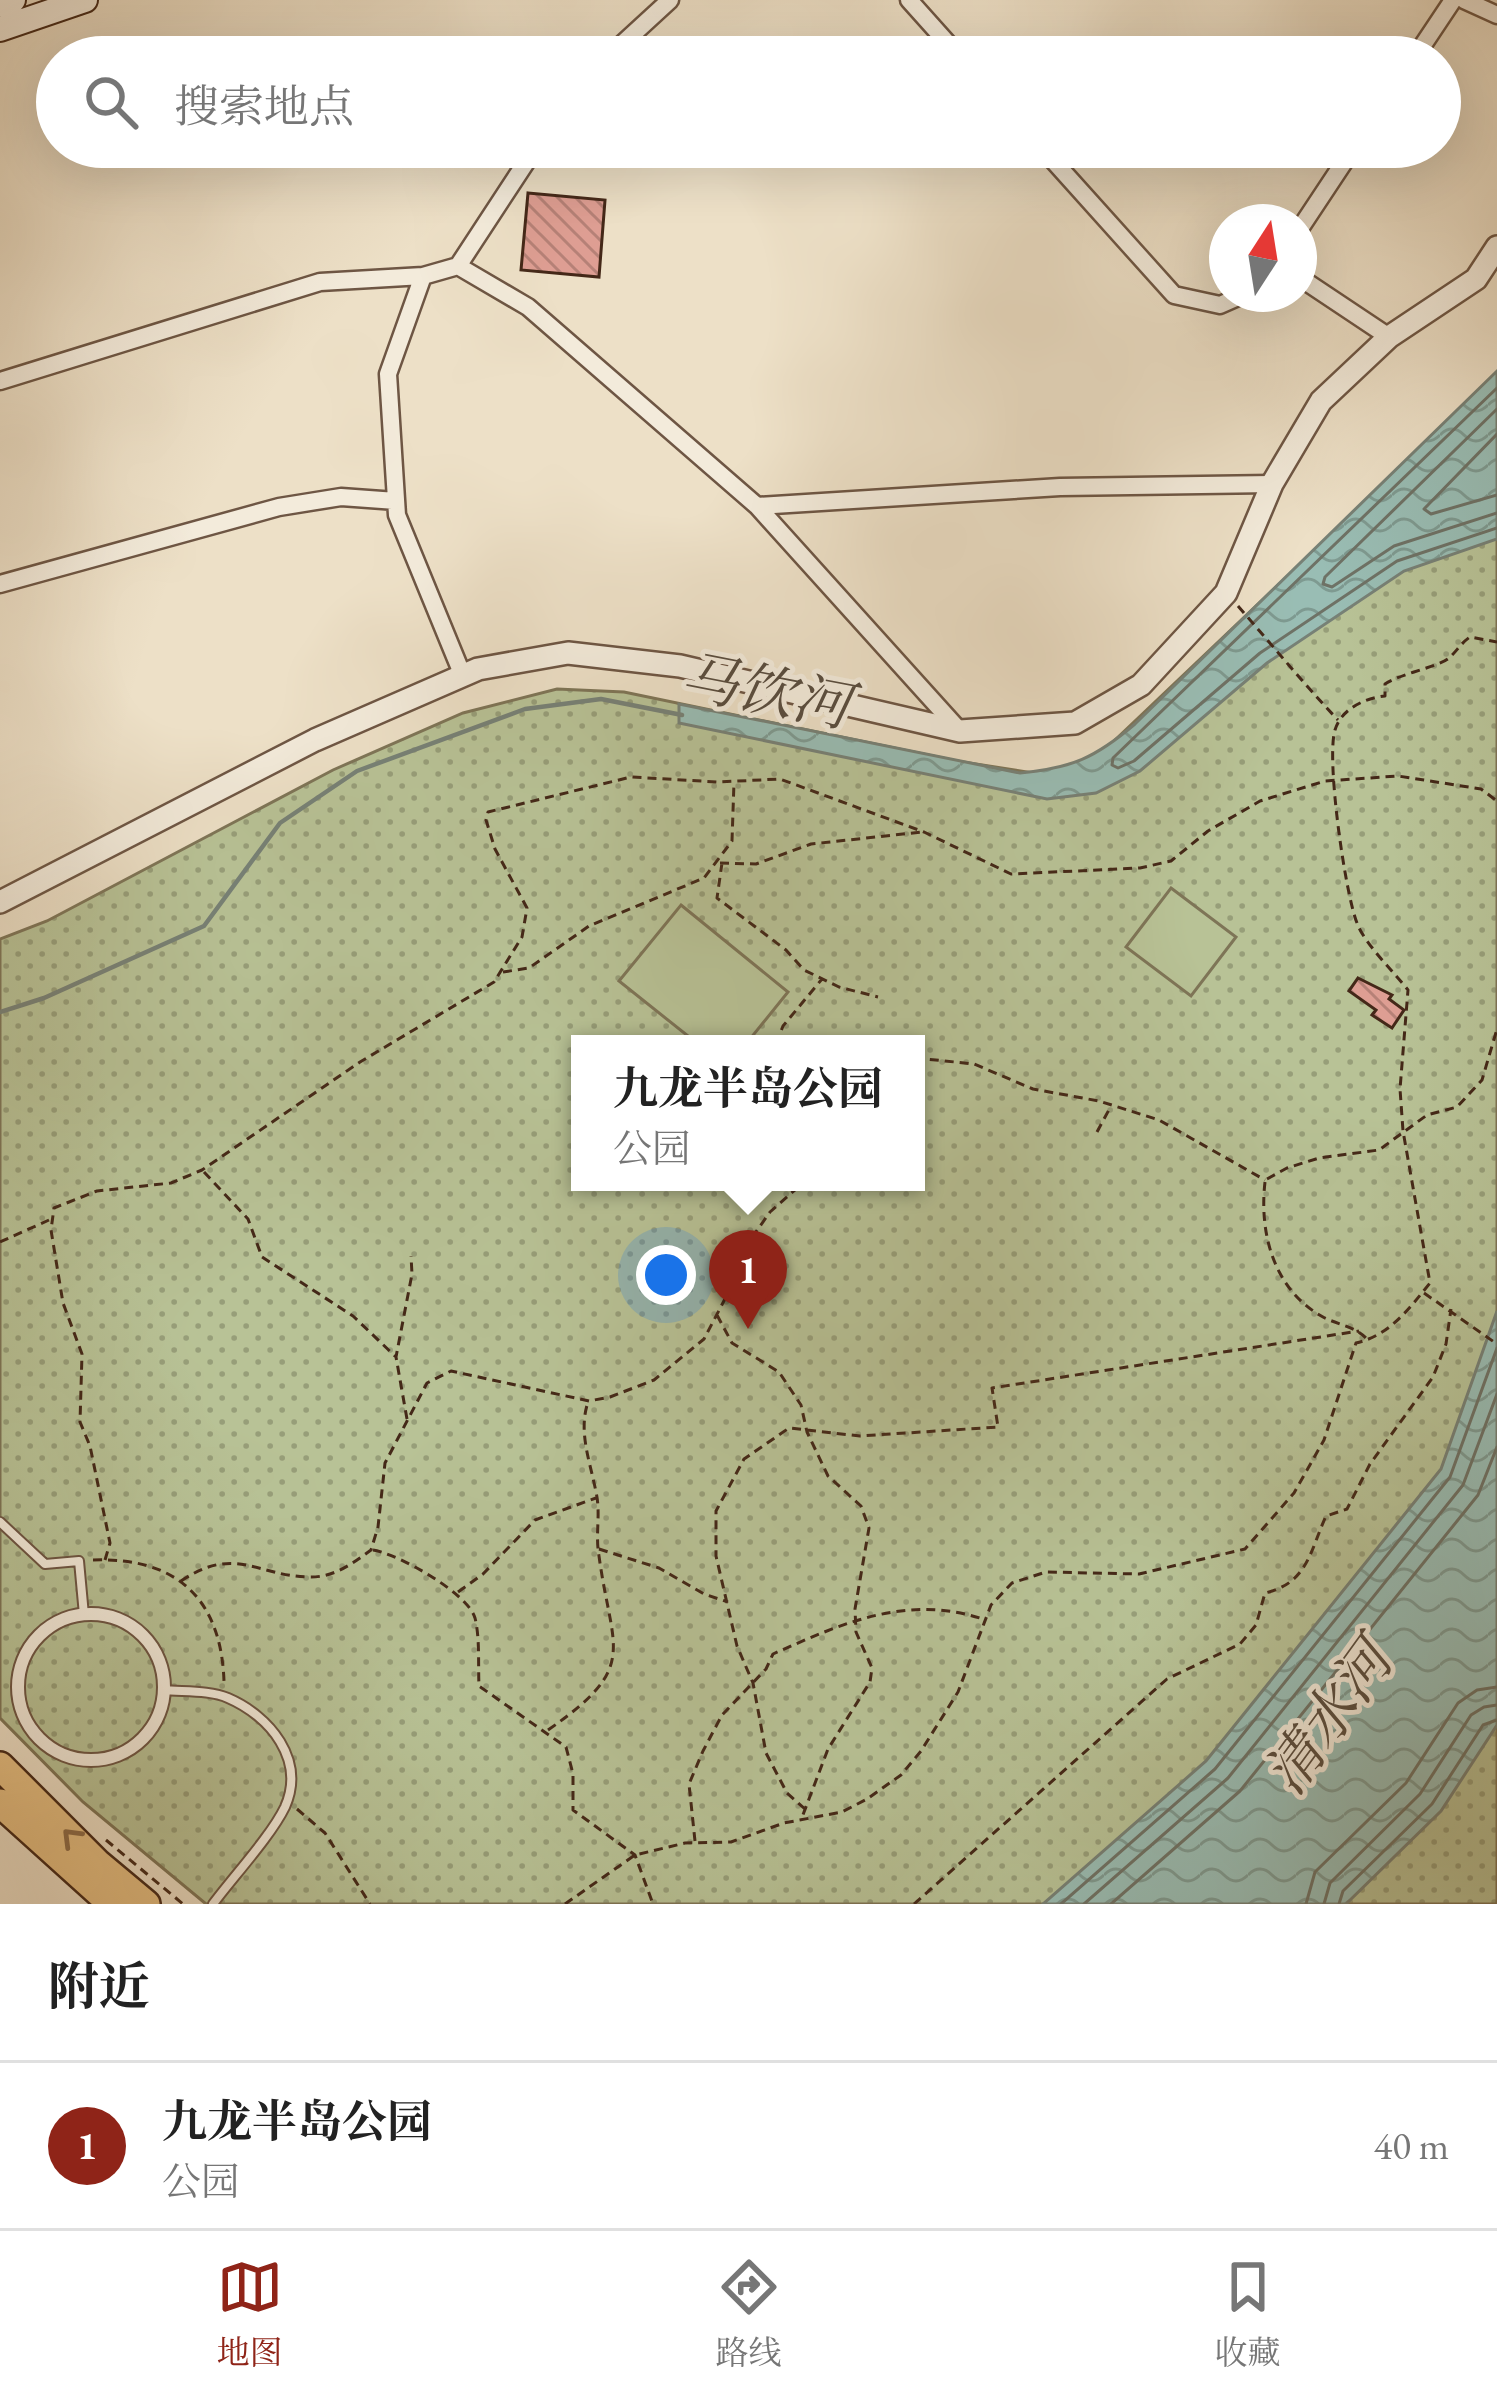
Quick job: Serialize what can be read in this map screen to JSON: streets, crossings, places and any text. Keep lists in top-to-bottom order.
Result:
{
  "water": ["马饮河", "清水河"],
  "north": "top",
  "page": {
    "search": "搜索地点",
    "popup": ["九龙半岛公园", "公园"],
    "pins": "1",
    "heading": "附近",
    "list": [
      {
        "mark": "1",
        "name": "九龙半岛公园",
        "note": "公园",
        "value": "40 m"
      }
    ],
    "nav": ["地图", "路线", "收藏"]
  }
}
